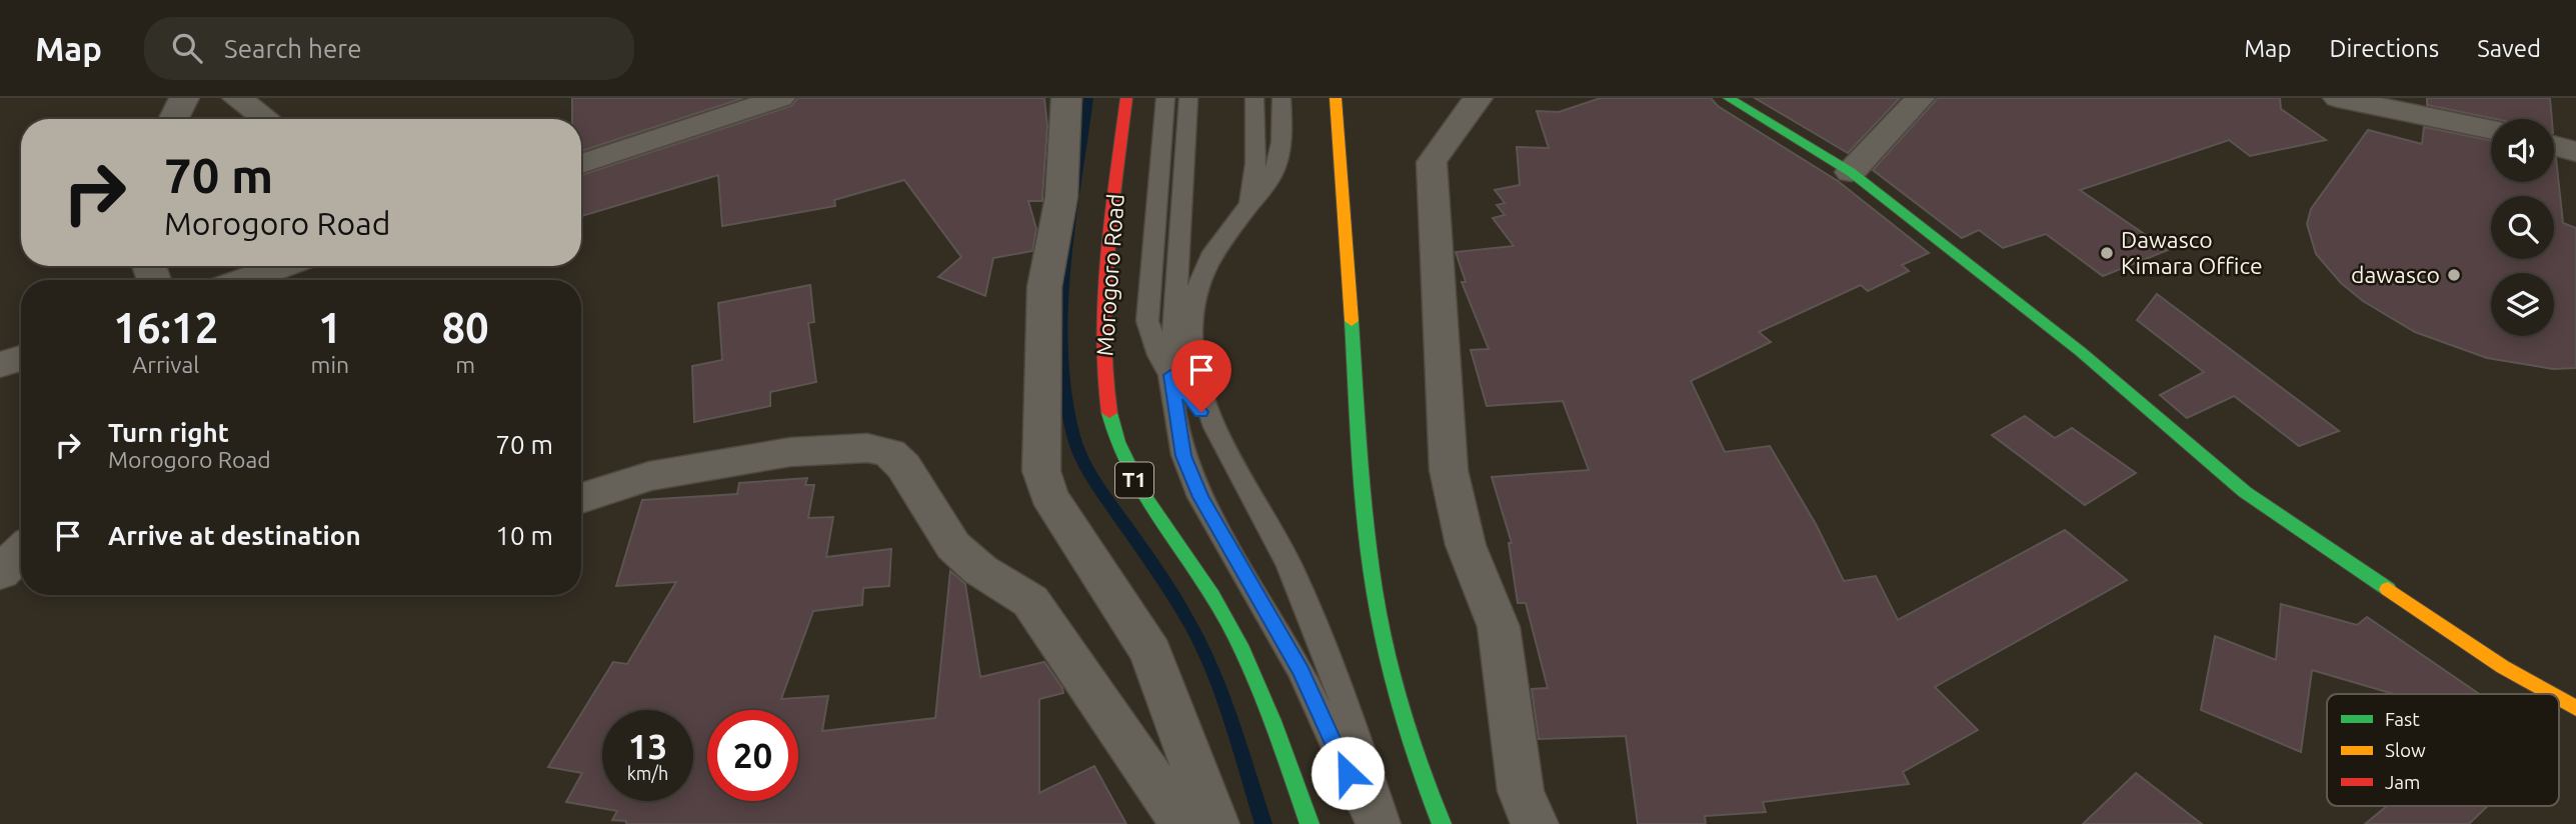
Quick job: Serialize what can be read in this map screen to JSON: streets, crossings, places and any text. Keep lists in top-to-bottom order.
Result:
{
  "streets": {
    "main road": ["Morogoro Road", "T1"]
  },
  "places": ["Dawasco Kimara Office", "dawasco"],
  "legend": ["Fast", "Slow", "Jam"],
  "page": {
    "header": "Map",
    "search": "Search here",
    "nav": ["Map", "Directions", "Saved"],
    "turn": ["70 m", "Morogoro Road"],
    "eta": [
      "16:12",
      "Arrival",
      "1",
      "min",
      "80",
      "m"
    ],
    "list": [
      {
        "name": "Turn right",
        "note": "Morogoro Road",
        "value": "70 m"
      },
      {
        "name": "Arrive at destination",
        "value": "10 m"
      }
    ],
    "speed": "13 km/h",
    "limit": "20"
  }
}
